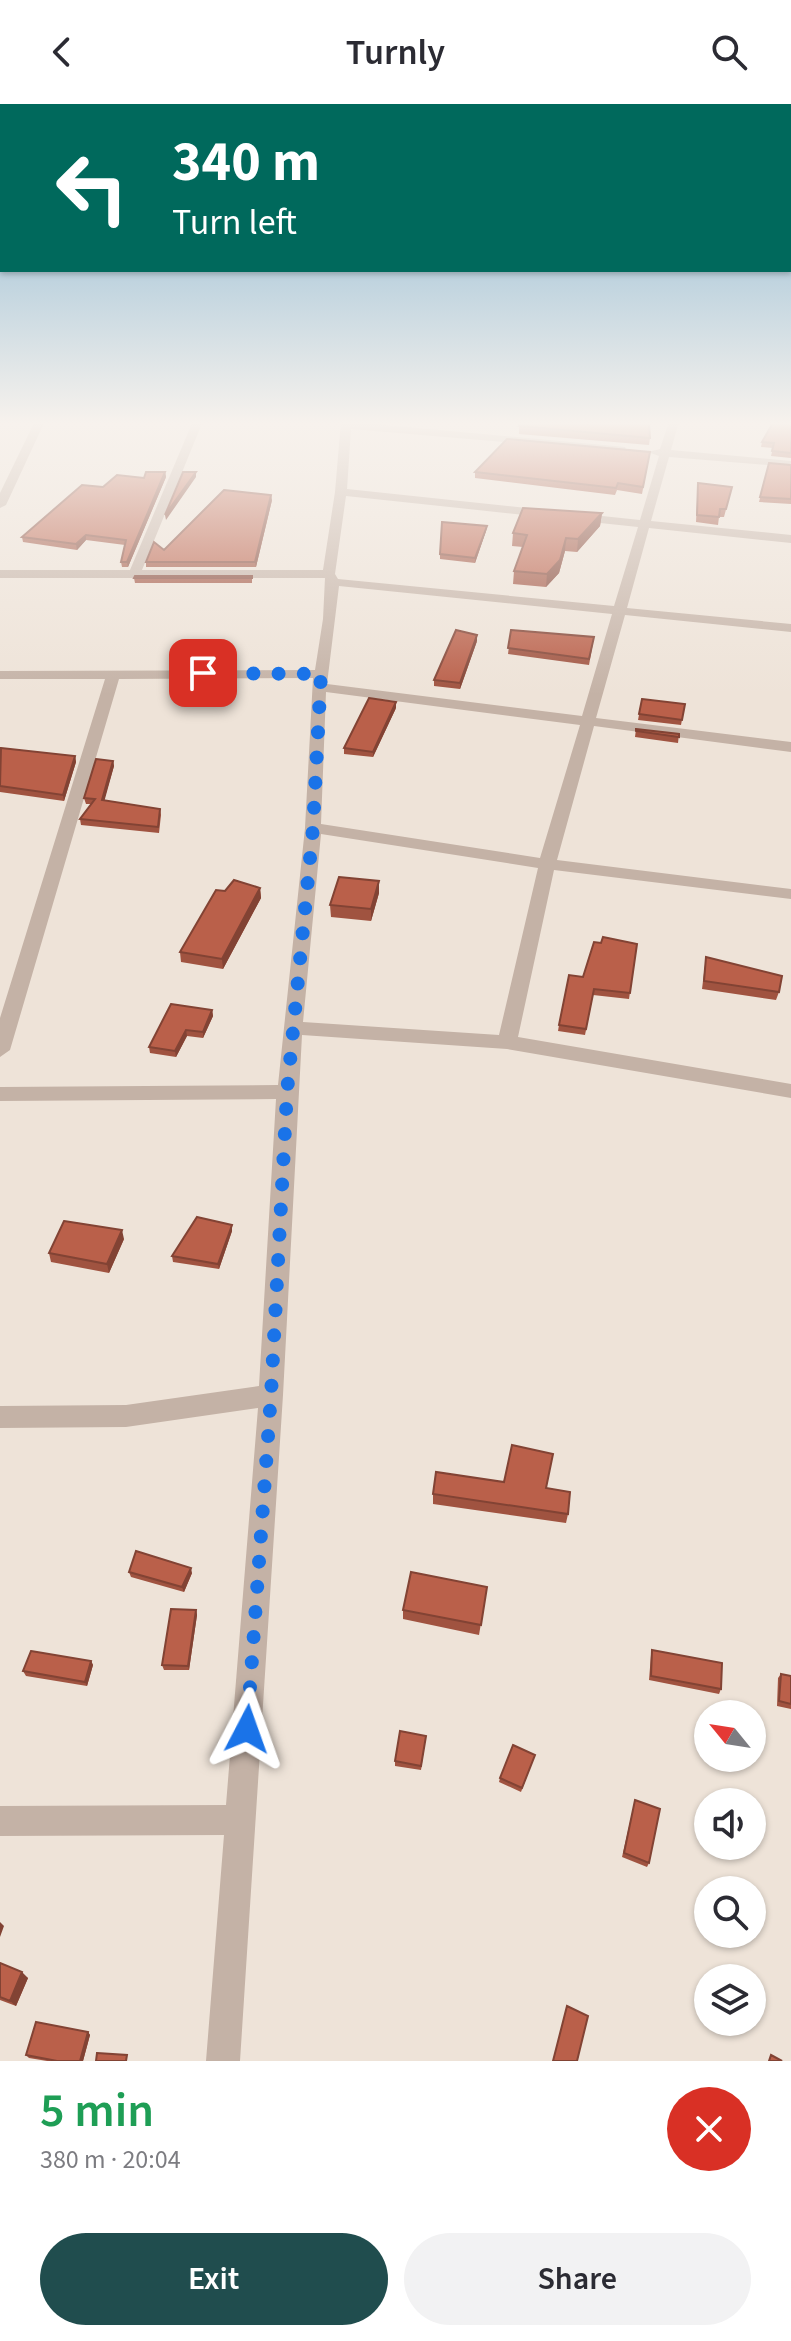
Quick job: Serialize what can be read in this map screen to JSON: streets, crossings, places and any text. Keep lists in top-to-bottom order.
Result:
{
  "north": "top left",
  "page": {
    "header": "Turnly",
    "turn": ["340 m", "Turn left"],
    "heading": ["5 min", "380 m · 20:04"],
    "buttons": ["Exit", "Share"]
  }
}
